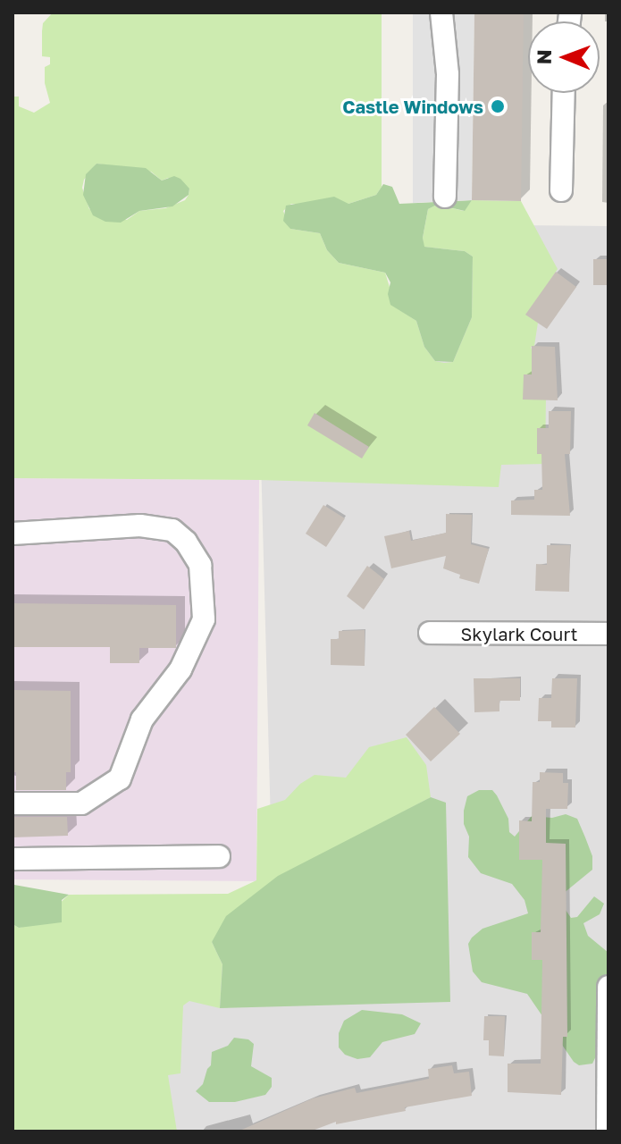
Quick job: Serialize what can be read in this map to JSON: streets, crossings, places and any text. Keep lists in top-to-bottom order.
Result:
{
  "streets": {
    "street": ["Skylark Court"]
  },
  "places": ["Castle Windows"],
  "north": "left"
}
